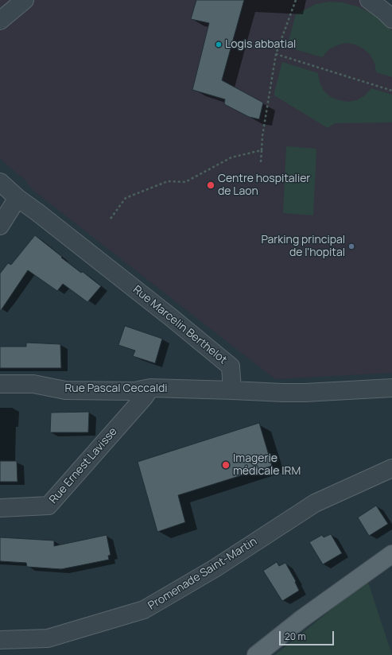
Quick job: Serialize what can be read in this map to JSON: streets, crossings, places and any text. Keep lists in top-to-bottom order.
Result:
{
  "streets": {
    "street": [
      "Rue Marcelin Berthelot",
      "Rue Pascal Ceccaldi",
      "Rue Ernest Lavisse",
      "Promenade Saint-Martin"
    ]
  },
  "crossings": [
    ["Rue Marcelin Berthelot", "Rue Pascal Ceccaldi"],
    ["Rue Pascal Ceccaldi", "Rue Ernest Lavisse"]
  ],
  "places": [
    "Logis abbatial",
    "Centre hospitalier de Laon",
    "Parking principal de l'hopital",
    "Imagerie médicale IRM"
  ],
  "scale_bar": "20 m"
}
